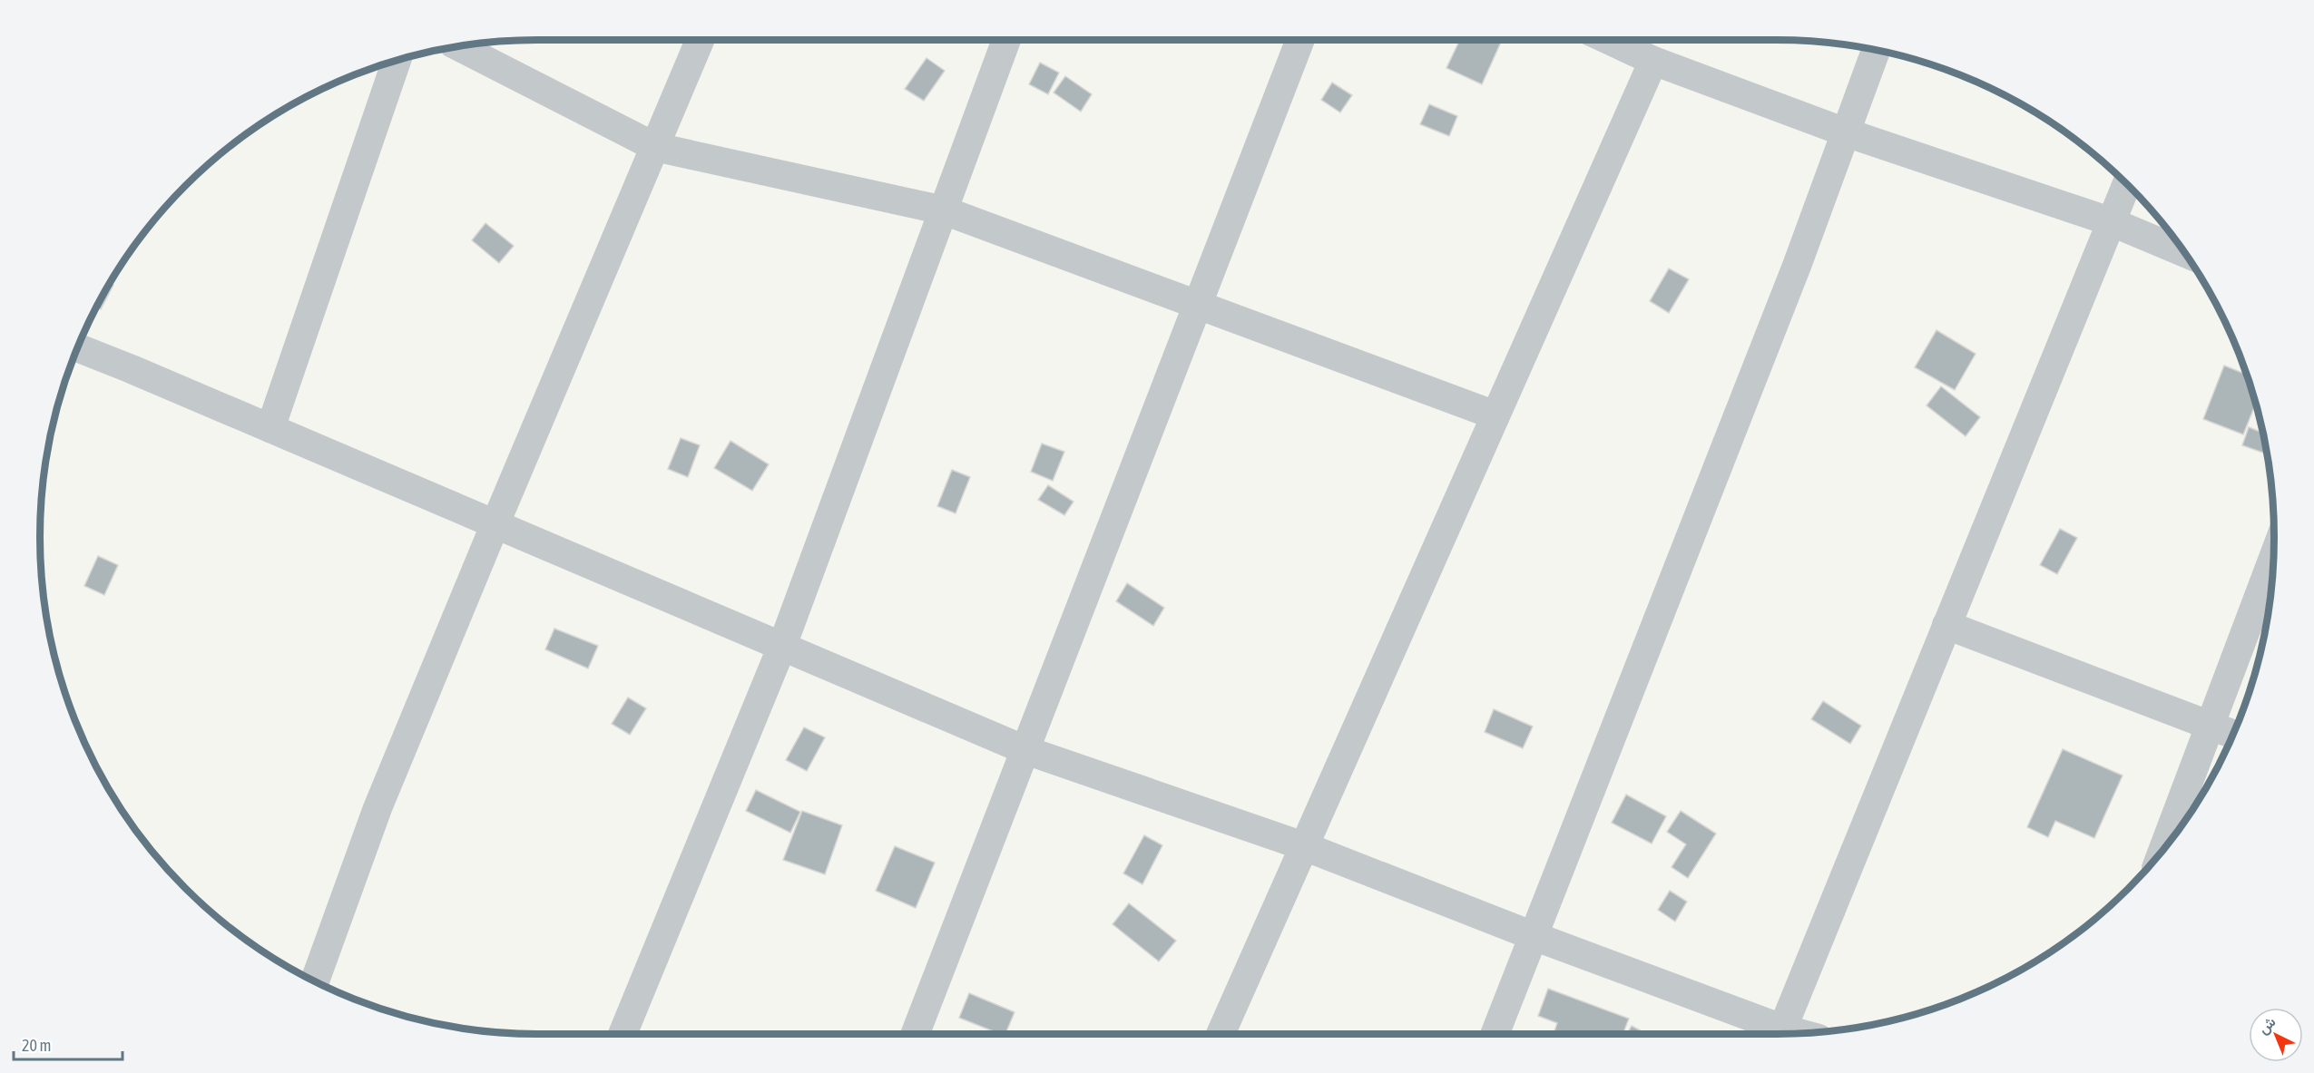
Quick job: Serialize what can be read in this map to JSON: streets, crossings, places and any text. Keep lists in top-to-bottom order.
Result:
{
  "scale_bar": "20 m",
  "north": "top left"
}
